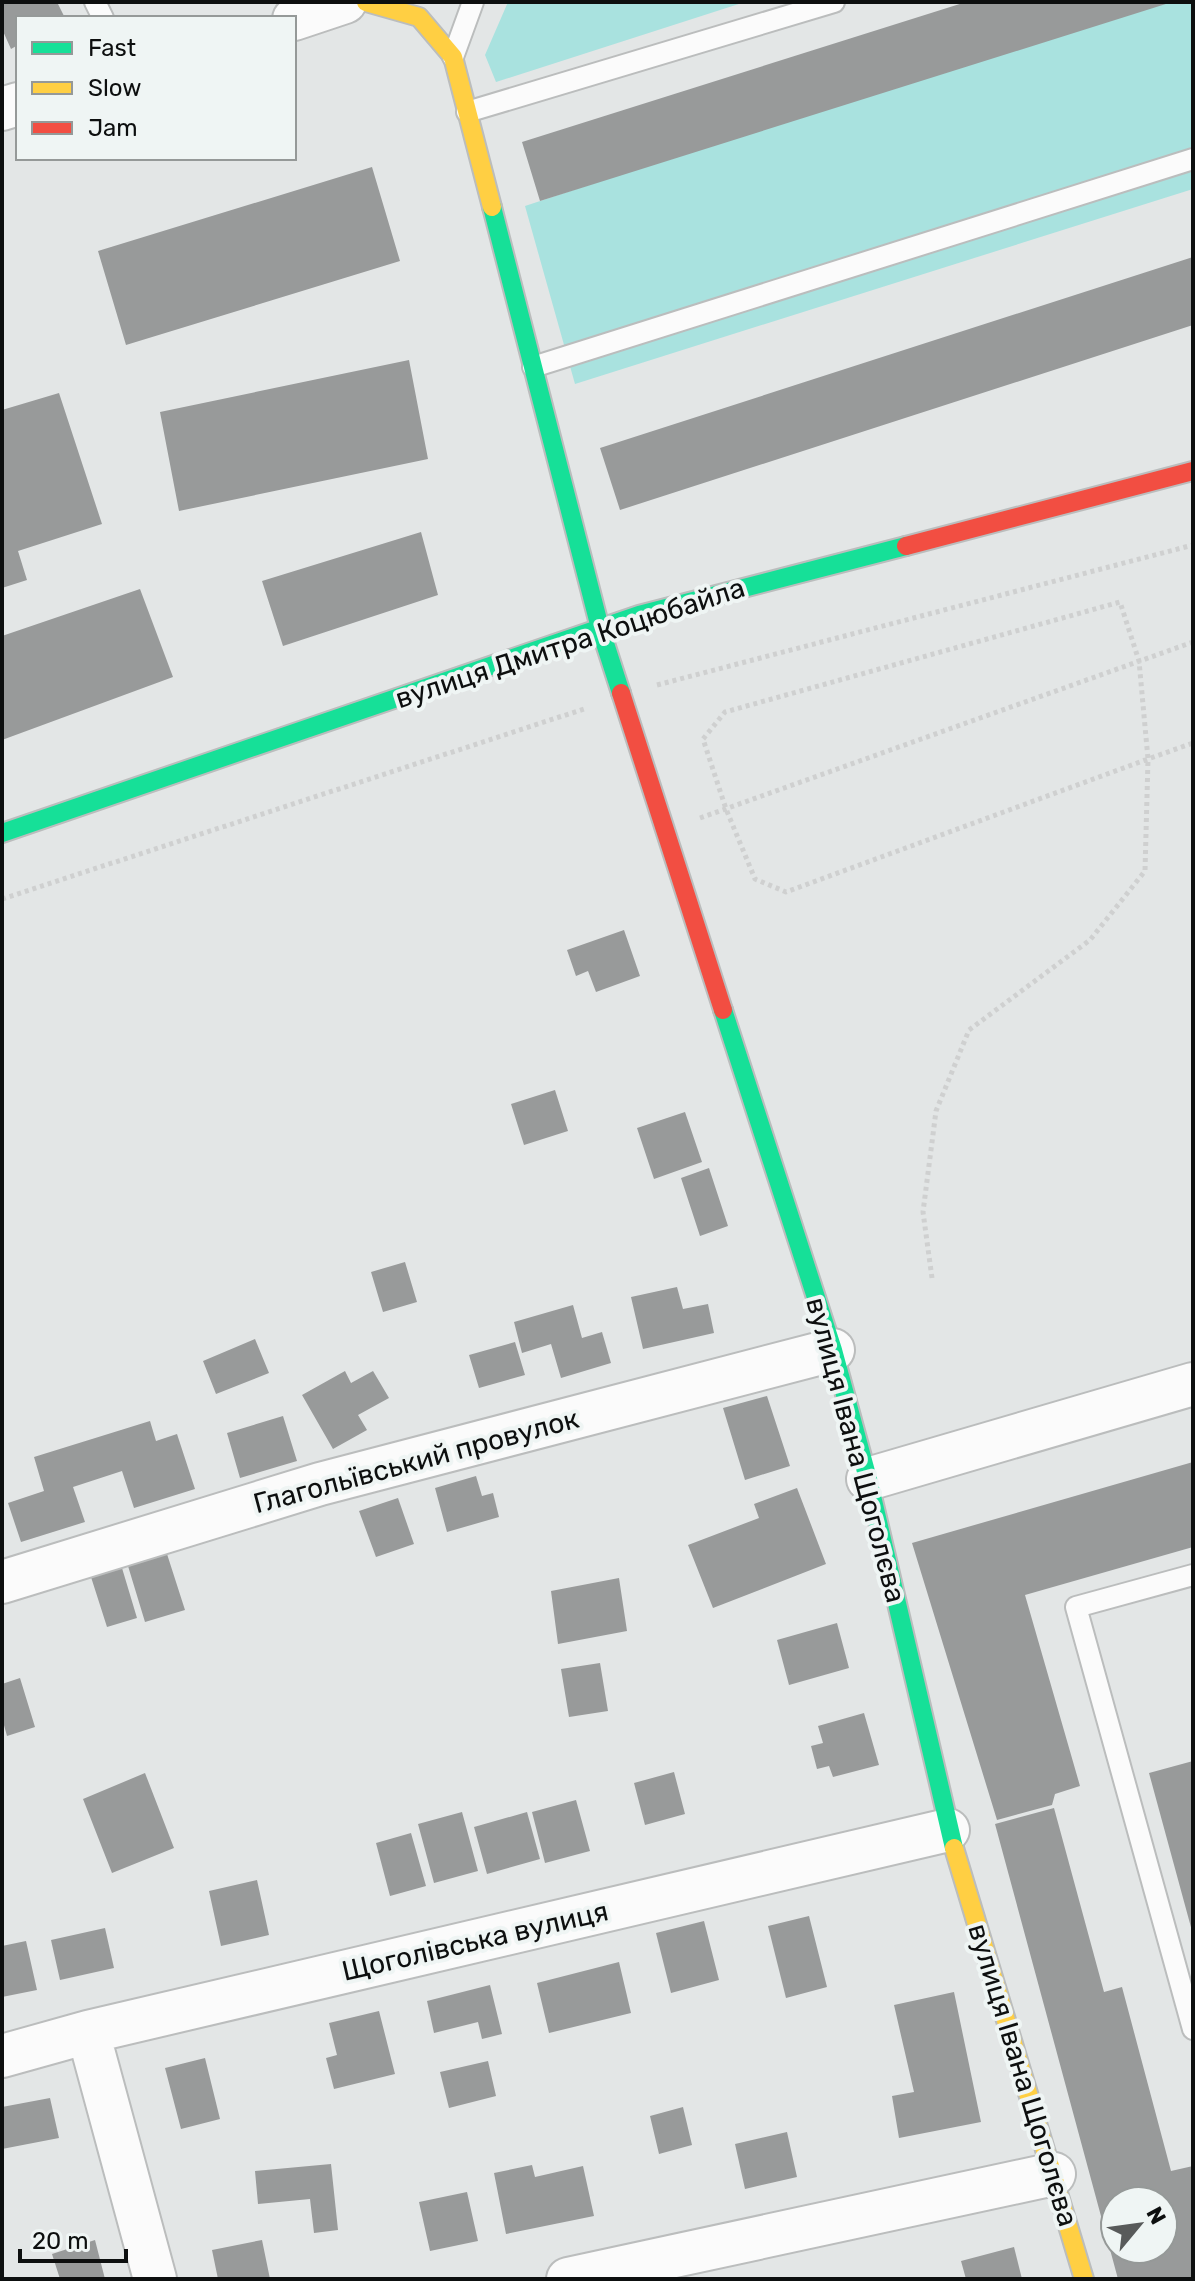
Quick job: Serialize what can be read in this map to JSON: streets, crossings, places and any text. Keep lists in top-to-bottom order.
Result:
{
  "streets": {
    "street": [
      "вулиця Дмитра Коцюбайла",
      "вулиця Івана Щоголєва",
      "Глагольївський провулок",
      "Щоголівська вулиця"
    ]
  },
  "crossings": [
    ["вулиця Дмитра Коцюбайла", "вулиця Івана Щоголєва"],
    ["вулиця Івана Щоголєва", "Глагольївський провулок"],
    ["вулиця Івана Щоголєва", "Щоголівська вулиця"]
  ],
  "legend": ["Fast", "Slow", "Jam"],
  "scale_bar": "20 m",
  "north": "top right"
}
